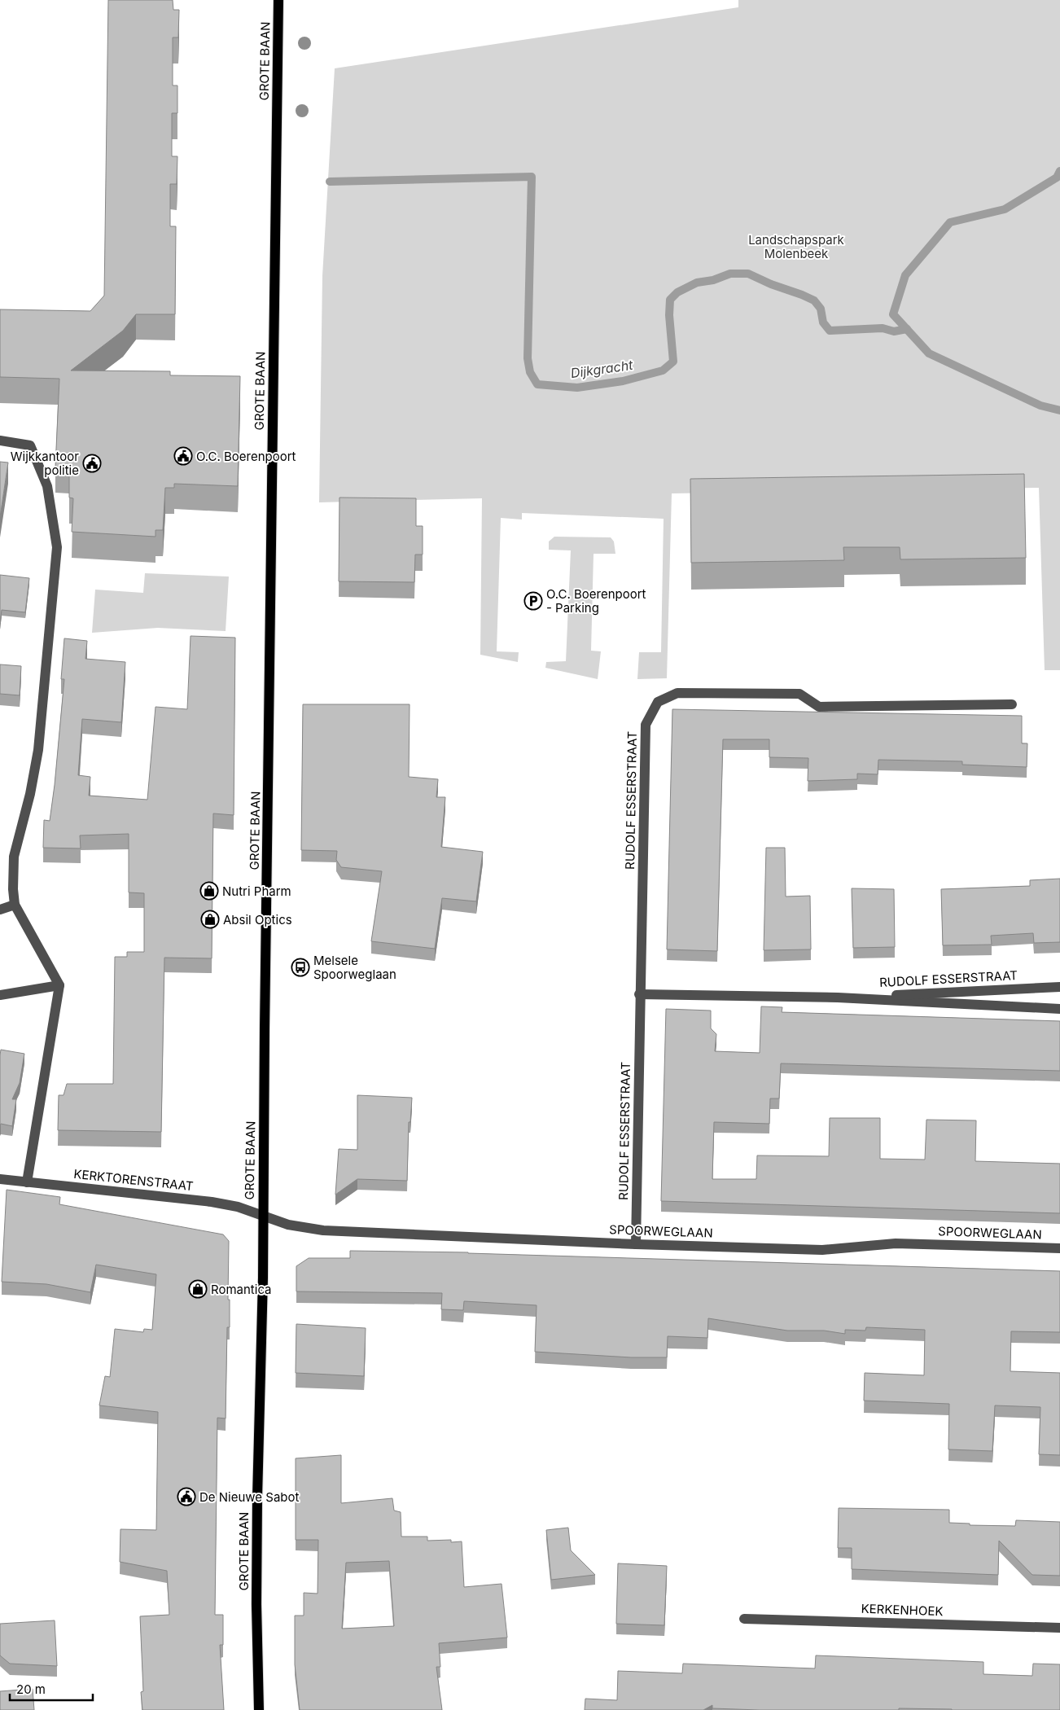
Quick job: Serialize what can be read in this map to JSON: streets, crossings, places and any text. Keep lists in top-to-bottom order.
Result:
{
  "streets": {
    "main road": ["GROTE BAAN"],
    "street": [
      "RUDOLF ESSERSTRAAT",
      "KERKTORENSTRAAT",
      "SPOORWEGLAAN",
      "KERKENHOEK"
    ]
  },
  "crossings": [
    ["GROTE BAAN", "KERKTORENSTRAAT"],
    ["GROTE BAAN", "SPOORWEGLAAN"],
    ["RUDOLF ESSERSTRAAT", "SPOORWEGLAAN"],
    ["KERKTORENSTRAAT", "SPOORWEGLAAN"]
  ],
  "water": ["Dijkgracht"],
  "parks": ["Landschapspark Molenbeek"],
  "places": {
    "public building": ["O.C. Boerenpoort", "Wijkkantoor politie", "De Nieuwe Sabot"],
    "parking": ["O.C. Boerenpoort - Parking"],
    "shop": ["Nutri Pharm", "Absil Optics", "Romantica"],
    "bus stop": ["Melsele Spoorweglaan"]
  },
  "scale_bar": "20 m"
}
